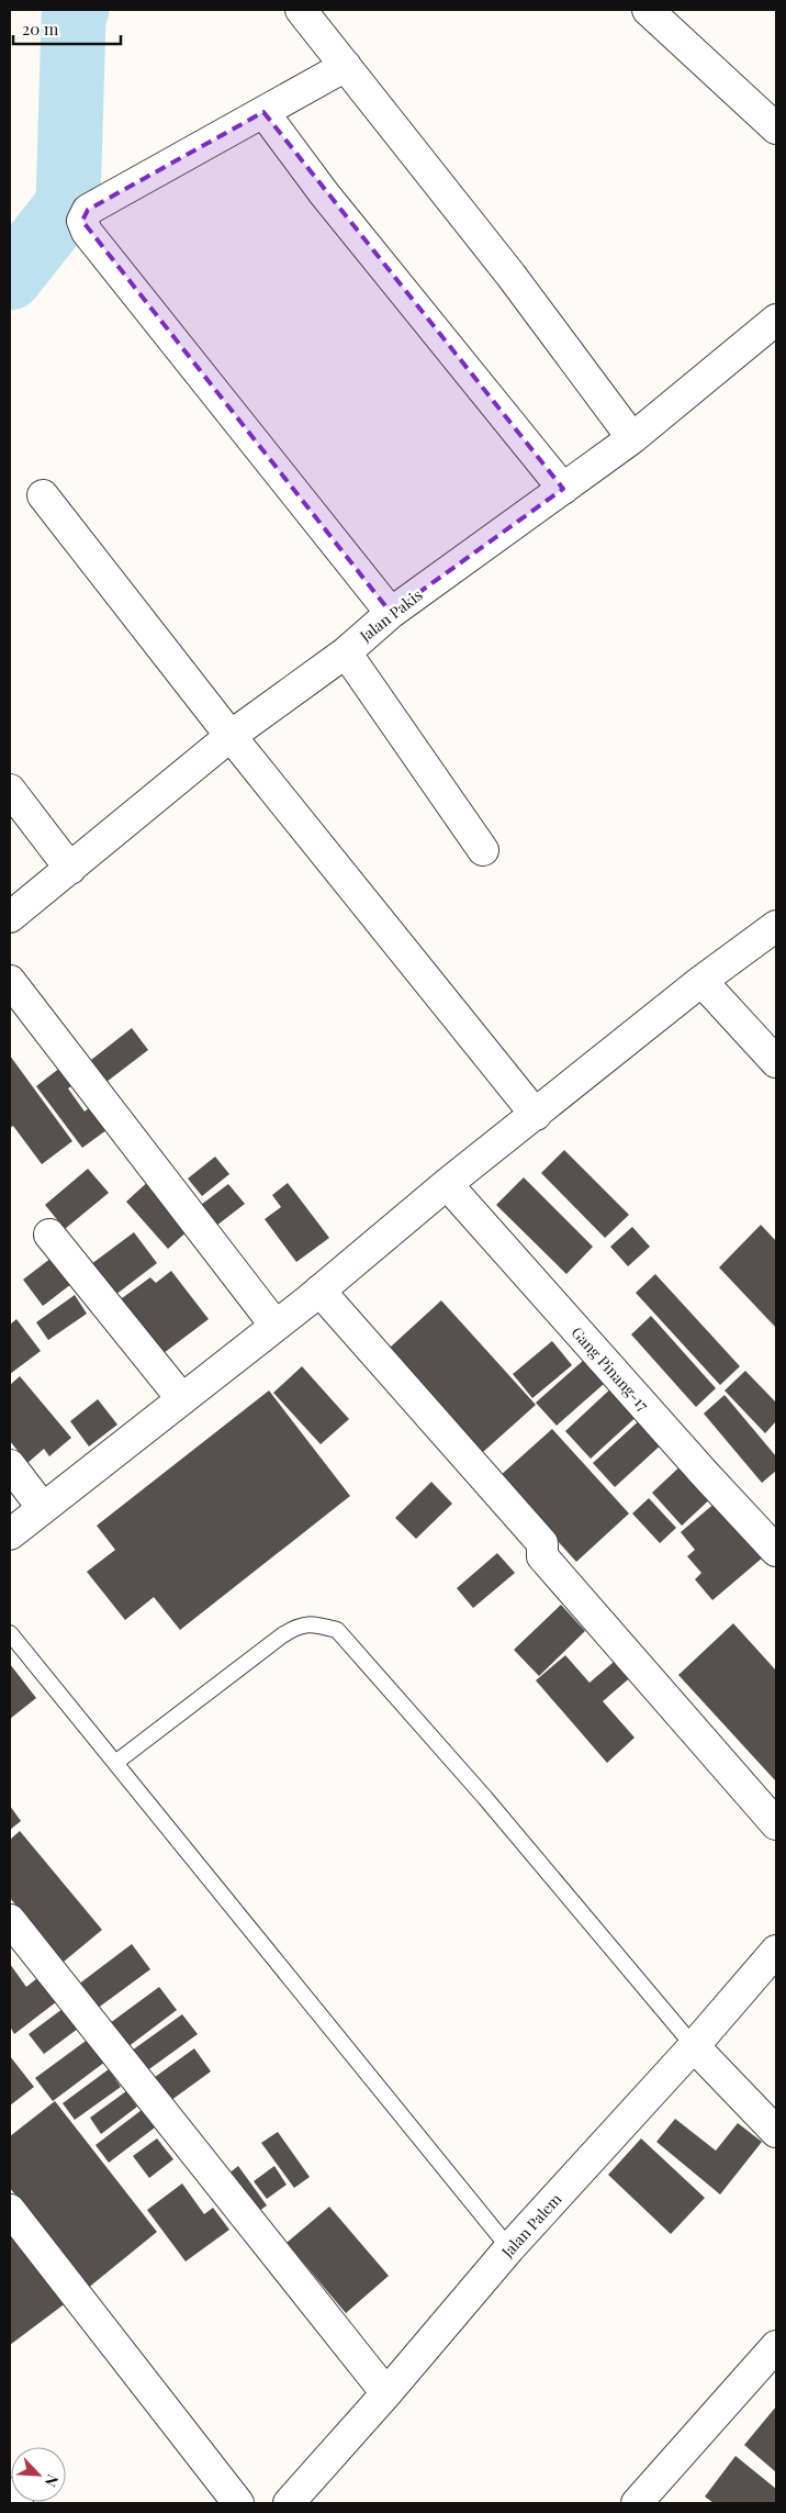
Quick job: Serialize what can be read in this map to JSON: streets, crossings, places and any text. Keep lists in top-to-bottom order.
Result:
{
  "streets": {
    "street": ["Jalan Pakis", "Gang Pinang-17", "Jalan Palem"]
  },
  "scale_bar": "20 m",
  "north": "bottom right"
}
